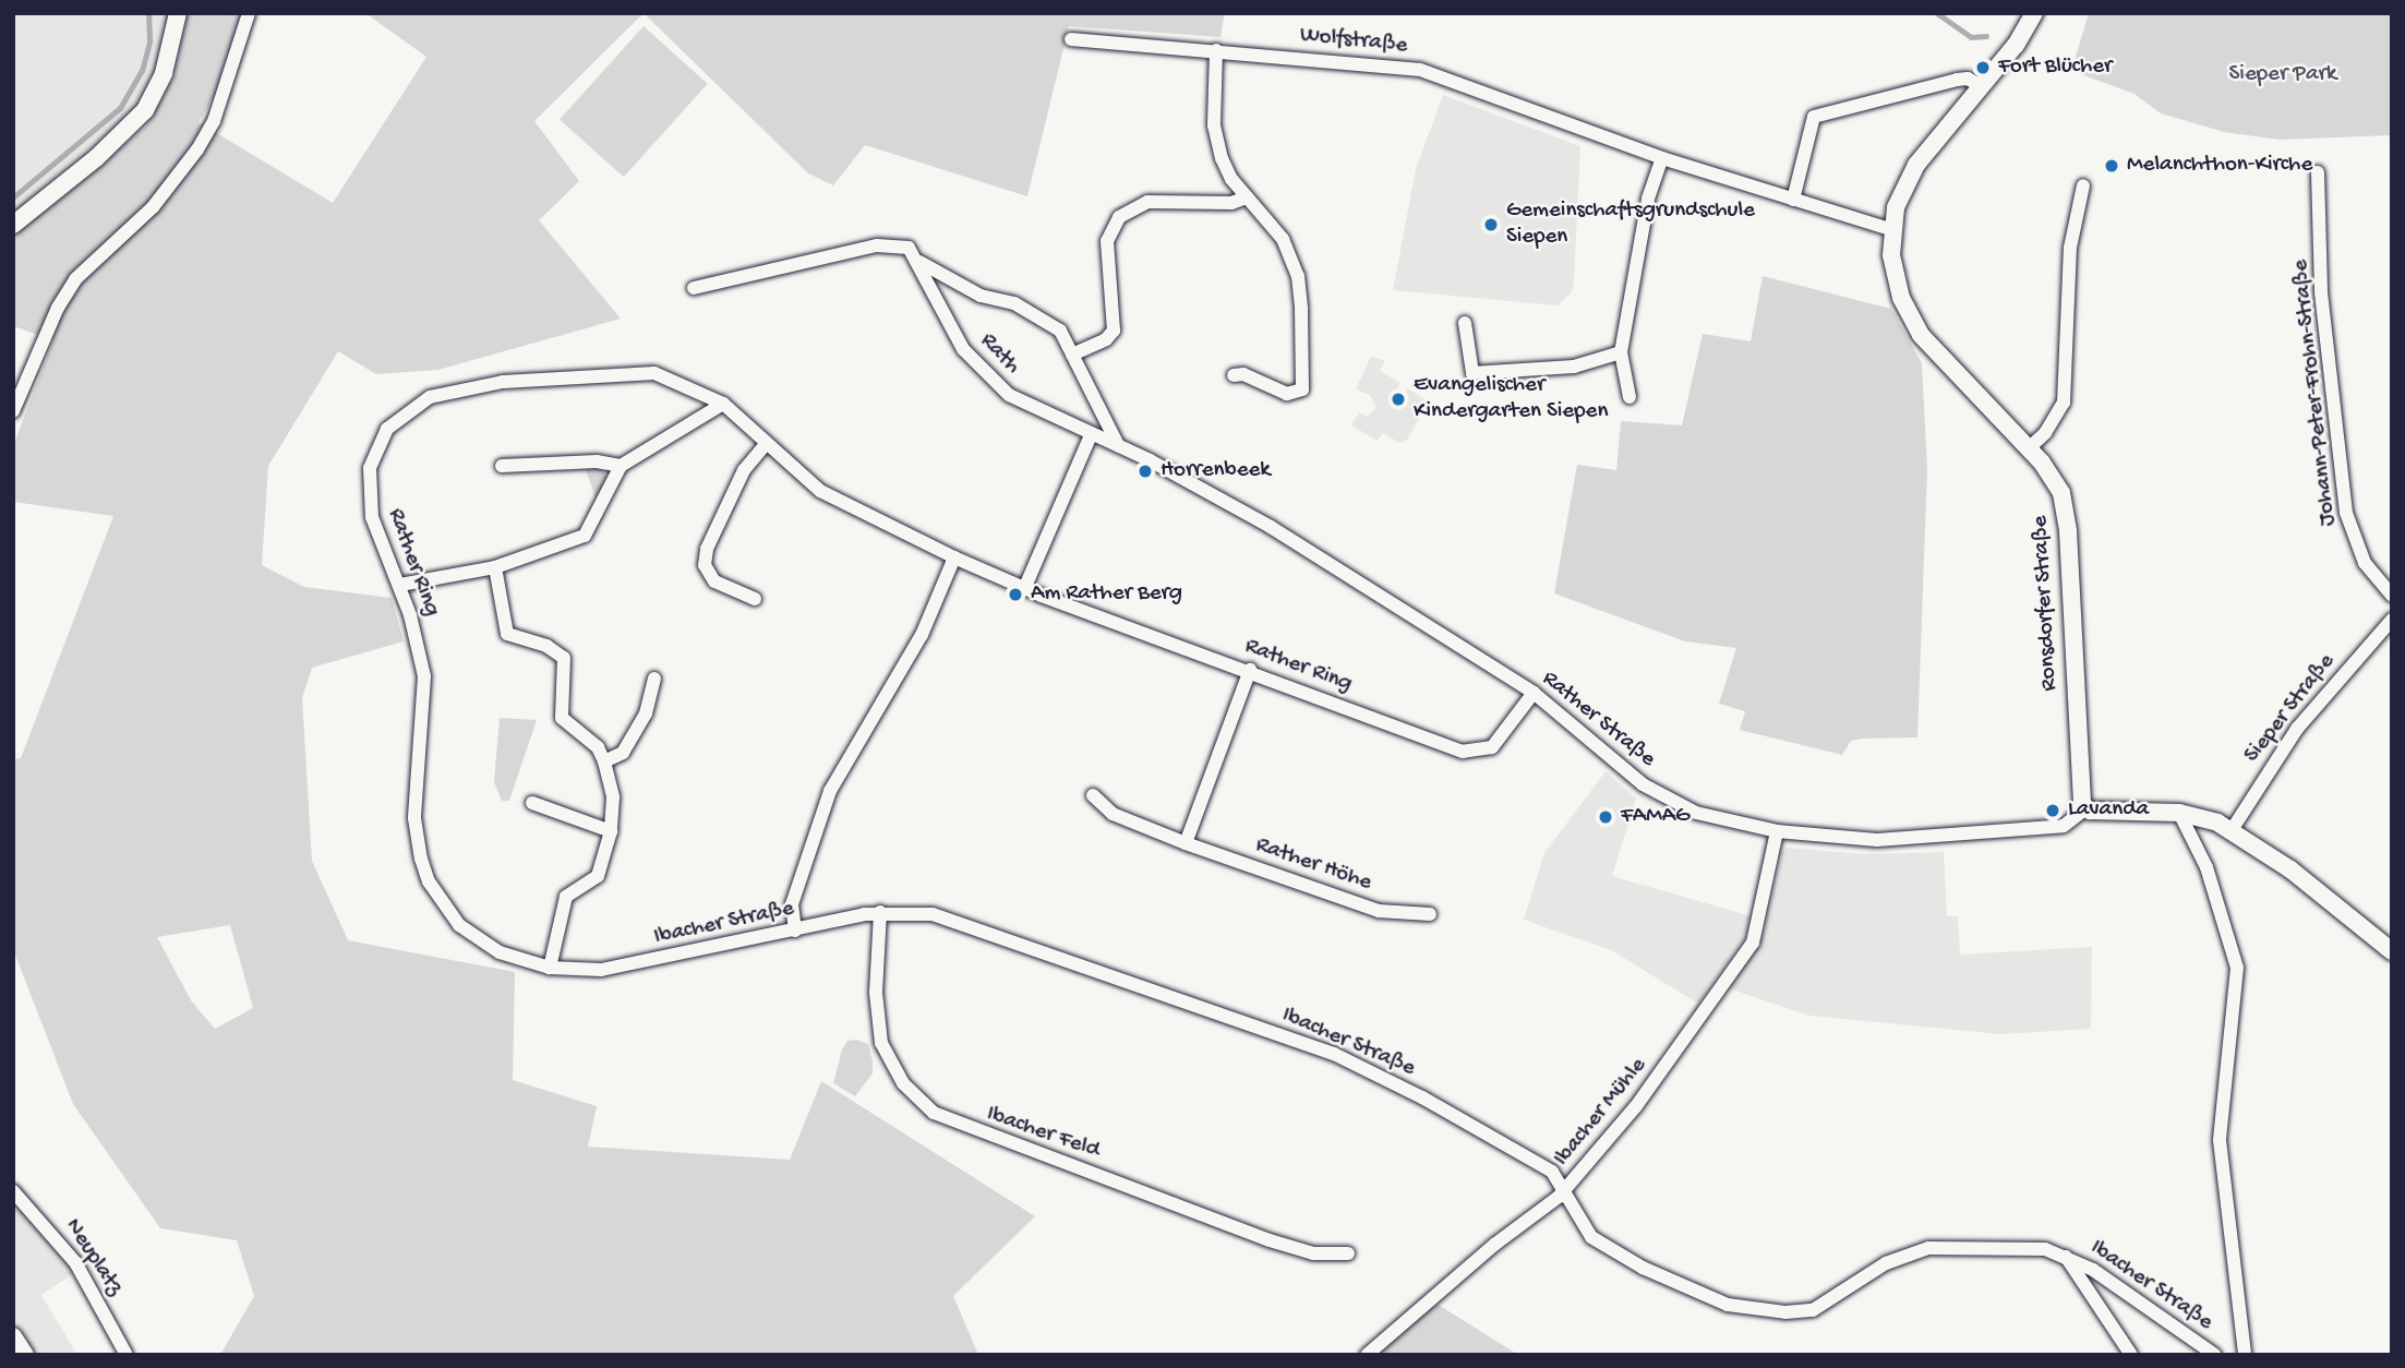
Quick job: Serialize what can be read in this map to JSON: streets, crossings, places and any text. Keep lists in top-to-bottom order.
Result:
{
  "streets": {
    "main road": ["Ronsdorfer Straße"],
    "street": [
      "Wolfstraße",
      "Rath",
      "Johann-Peter-Frohn-Straße",
      "Rather Ring",
      "Sieper Straße",
      "Rather Straße",
      "Rather Höhe",
      "Ibacher Straße",
      "Ibacher Mühle",
      "Ibacher Feld",
      "Neuplatz"
    ]
  },
  "crossings": [
    ["Wolfstraße", "Ronsdorfer Straße"],
    ["Rath", "Rather Straße"],
    ["Rather Ring", "Rather Straße"],
    ["Rather Ring", "Ibacher Straße"],
    ["Ronsdorfer Straße", "Rather Straße"],
    ["Rather Straße", "Ibacher Mühle"],
    ["Ibacher Straße", "Ibacher Mühle"],
    ["Ibacher Straße", "Ibacher Feld"]
  ],
  "parks": ["Sieper Park"],
  "places": [
    "Fort Blücher",
    "Melanchthon-Kirche",
    "Gemeinschaftsgrundschule Siepen",
    "Evangelischer Kindergarten Siepen",
    "Horrenbeek",
    "Am Rather Berg",
    "Lavanda",
    "FAMAG"
  ]
}
